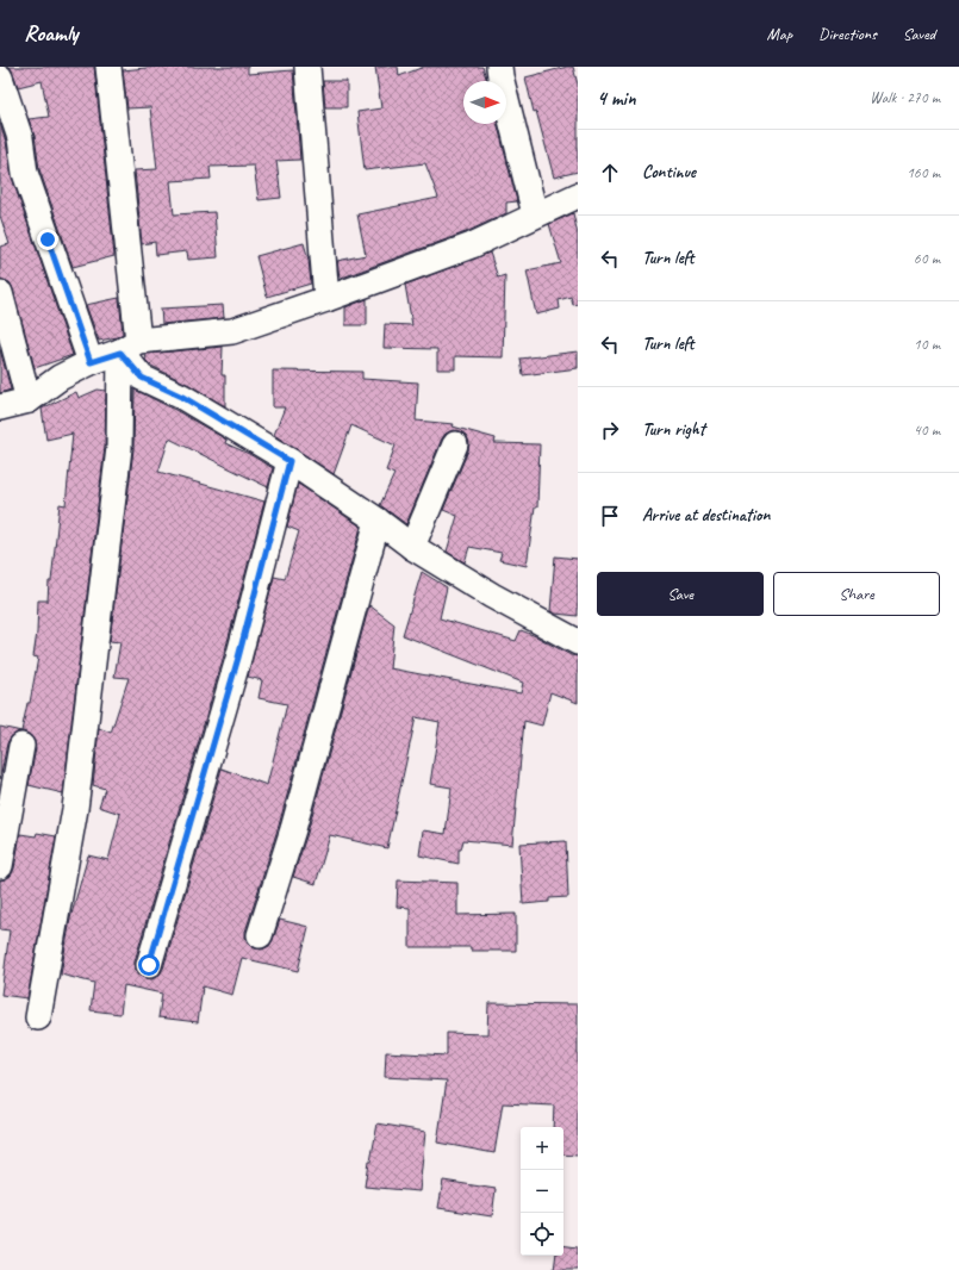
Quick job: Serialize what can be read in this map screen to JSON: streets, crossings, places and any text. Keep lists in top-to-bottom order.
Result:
{
  "north": "right",
  "page": {
    "header": "Roamly",
    "nav": ["Map", "Directions", "Saved"],
    "heading": ["4 min", "Walk · 270 m"],
    "list": [
      ["Continue", "160 m"],
      ["Turn left", "60 m"],
      ["Turn left", "10 m"],
      ["Turn right", "40 m"],
      "Arrive at destination"
    ],
    "buttons": ["Save", "Share"],
    "map_buttons": ["+", "−"]
  }
}
